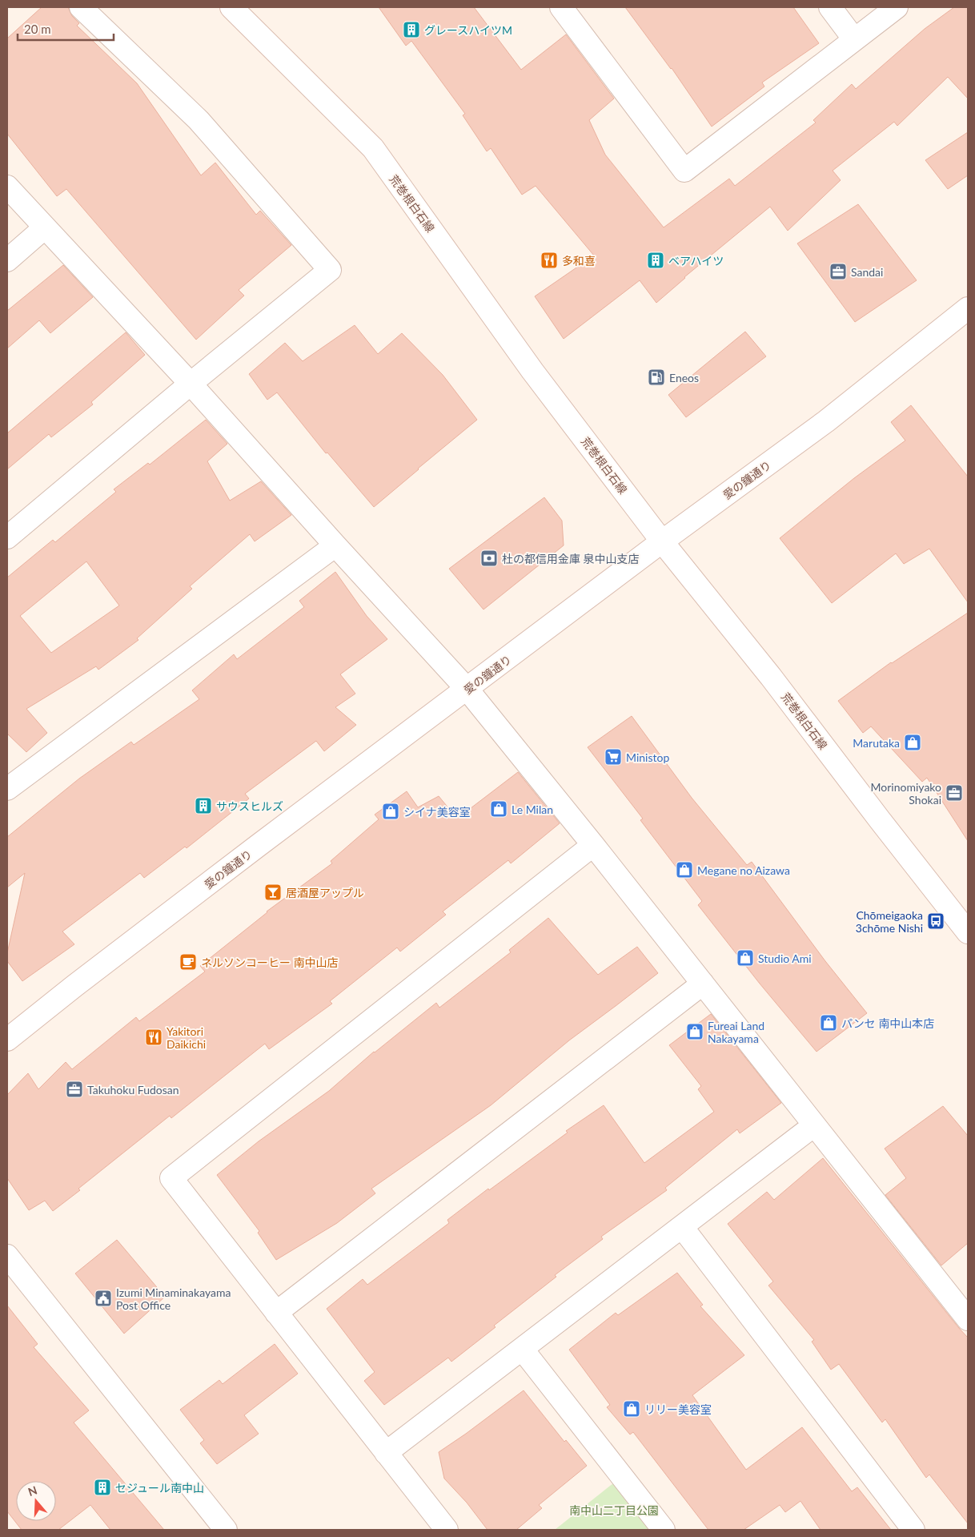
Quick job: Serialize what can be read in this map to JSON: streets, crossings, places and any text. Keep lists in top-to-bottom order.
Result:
{
  "streets": {
    "street": ["荒巻根白石線", "愛の鐘通り"]
  },
  "crossings": [
    ["荒巻根白石線", "愛の鐘通り"]
  ],
  "parks": ["南中山二丁目公園"],
  "places": {
    "building": [
      "グレースハイツM",
      "ベアハイツ",
      "サウスヒルズ",
      "セジュール南中山"
    ],
    "restaurant": ["多和喜", "Yakitori Daikichi"],
    "office": ["Sandai", "Morinomiyako Shokai", "Takuhoku Fudosan"],
    "fuel station": ["Eneos"],
    "bank": ["杜の都信用金庫 泉中山支店"],
    "shop": [
      "Marutaka",
      "Le Milan",
      "シイナ美容室",
      "Megane no Aizawa",
      "Studio Ami",
      "パンセ 南中山本店",
      "Fureai Land Nakayama",
      "リリー美容室"
    ],
    "supermarket": ["Ministop"],
    "bar": ["居酒屋アップル"],
    "bus stop": ["Chōmeigaoka 3chōme Nishi"],
    "cafe": ["ネルソンコーヒー 南中山店"],
    "public building": ["Izumi Minaminakayama Post Office"]
  },
  "scale_bar": "20 m",
  "north": "top"
}
